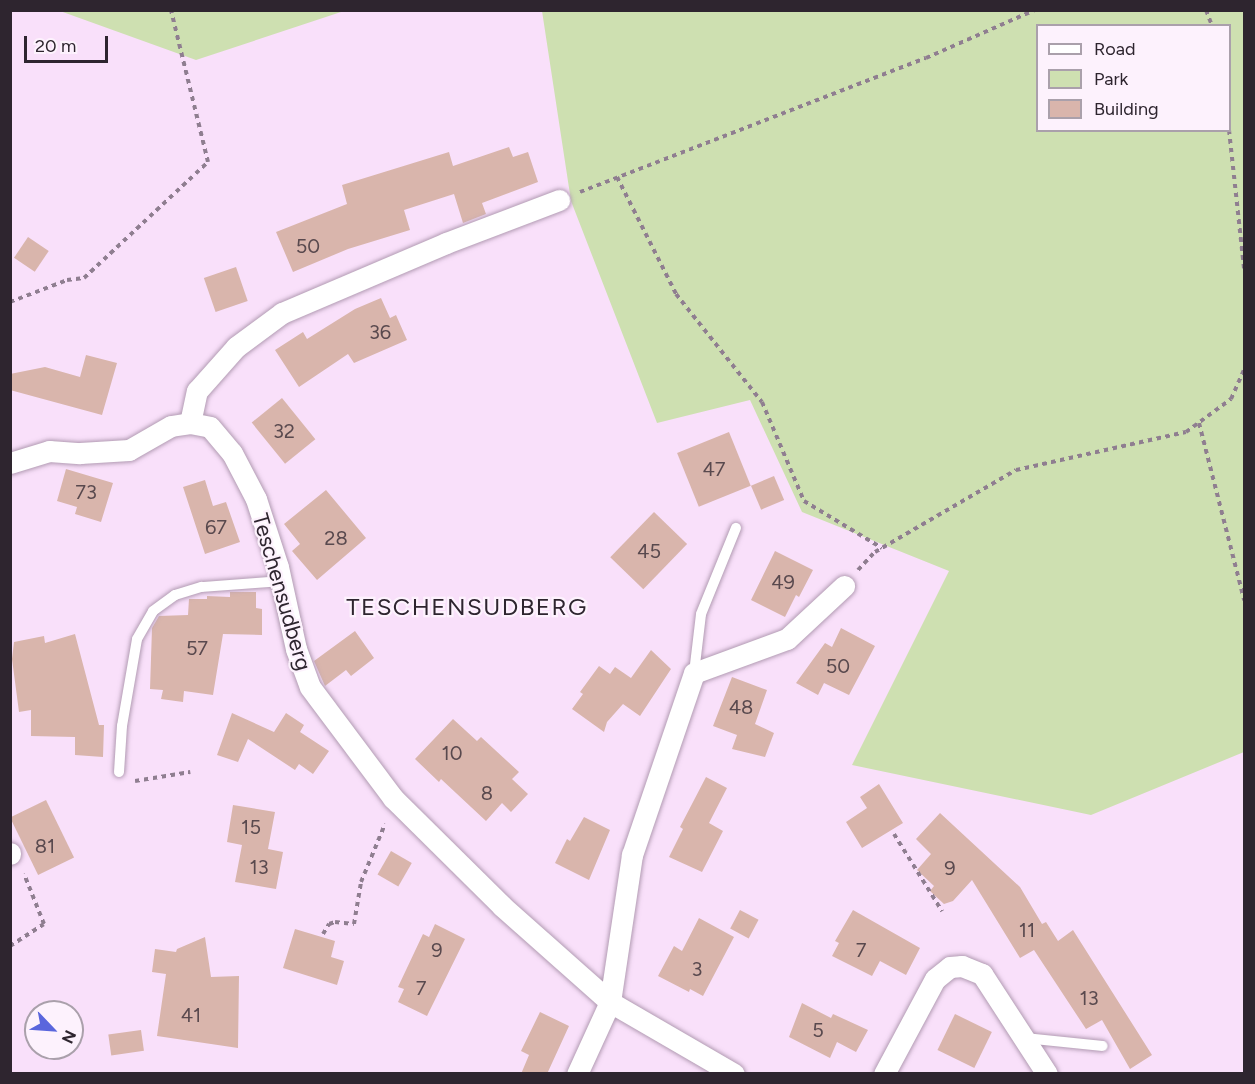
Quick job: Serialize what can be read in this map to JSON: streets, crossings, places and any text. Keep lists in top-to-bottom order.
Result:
{
  "streets": {
    "street": ["Teschensudberg"]
  },
  "districts": ["TESCHENSUDBERG"],
  "house_numbers": [
    "50",
    "36",
    "32",
    "47",
    "73",
    "67",
    "28",
    "45",
    "49",
    "57",
    "50",
    "48",
    "10",
    "8",
    "15",
    "81",
    "13",
    "9",
    "11",
    "9",
    "7",
    "3",
    "7",
    "13",
    "41",
    "5"
  ],
  "legend": ["Road", "Park", "Building"],
  "scale_bar": "20 m",
  "north": "bottom right"
}
